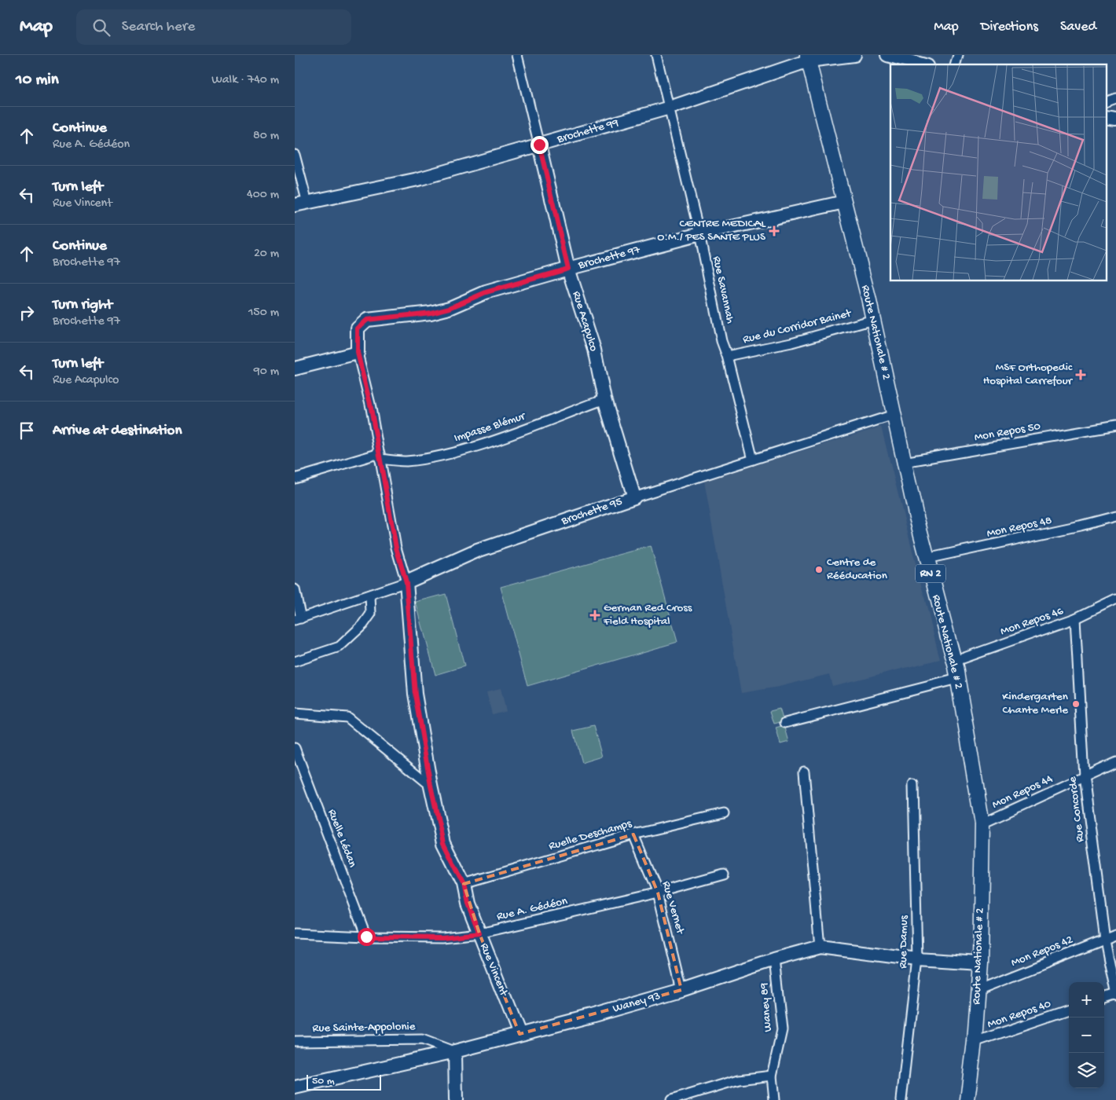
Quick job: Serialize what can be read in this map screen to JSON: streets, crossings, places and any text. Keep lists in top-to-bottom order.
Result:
{
  "streets": {
    "main road": ["Route Nationale # 2", "RN 2"],
    "street": [
      "Brochette 99",
      "Brochette 97",
      "Rue Savannah",
      "Rue Acapulco",
      "Rue du Corridor Bainet",
      "Impasse Blémur",
      "Mon Repos 50",
      "Brochette 95",
      "Mon Repos 48",
      "Mon Repos 46",
      "Mon Repos 44",
      "Rue Concorde",
      "Ruelle Deschamps",
      "Ruelle Lédan",
      "Rue Vernet",
      "Rue A. Gédéon",
      "Rue Damus",
      "Mon Repos 42",
      "Rue Vincent",
      "Waney 93",
      "Waney 89",
      "Mon Repos 40",
      "Rue Sainte-Appolonie"
    ]
  },
  "crossings": [
    ["Brochette 99", "Rue Savannah"],
    ["Brochette 99", "Rue Acapulco"],
    ["Brochette 99", "Route Nationale # 2"],
    ["Brochette 97", "Rue Savannah"],
    ["Brochette 97", "Rue Acapulco"],
    ["Brochette 97", "Route Nationale # 2"],
    ["Brochette 97", "Rue Vincent"],
    ["Rue Savannah", "Rue du Corridor Bainet"],
    ["Rue Savannah", "Brochette 95"],
    ["Rue Acapulco", "Impasse Blémur"],
    ["Rue Acapulco", "Brochette 95"],
    ["Rue du Corridor Bainet", "Route Nationale # 2"],
    ["Route Nationale # 2", "Mon Repos 50"],
    ["Route Nationale # 2", "Brochette 95"],
    ["Route Nationale # 2", "Mon Repos 48"],
    ["Route Nationale # 2", "Mon Repos 46"],
    ["Route Nationale # 2", "Mon Repos 44"],
    ["Route Nationale # 2", "Mon Repos 42"],
    ["Route Nationale # 2", "Waney 93"],
    ["Route Nationale # 2", "Mon Repos 40"],
    ["Impasse Blémur", "Rue Vincent"],
    ["Brochette 95", "Rue Vincent"],
    ["Mon Repos 46", "Rue Concorde"],
    ["Mon Repos 44", "Rue Concorde"],
    ["Rue Concorde", "Mon Repos 42"],
    ["Ruelle Deschamps", "Rue Vernet"],
    ["Ruelle Deschamps", "Rue Vincent"],
    ["Ruelle Lédan", "Rue A. Gédéon"],
    ["Rue Vernet", "Rue A. Gédéon"],
    ["Rue Vernet", "Waney 93"],
    ["Rue A. Gédéon", "Rue Vincent"],
    ["Rue Damus", "Waney 93"],
    ["Rue Vincent", "Waney 93"],
    ["Waney 93", "Waney 89"],
    ["Waney 93", "Rue Sainte-Appolonie"]
  ],
  "places": {
    "health": ["CENTRE MEDICAL O.M./ PES SANTE PLUS", "MSF Orthopedic Hospital Carrefour", "German Red Cross Field Hospital"],
    "other": ["Centre de Rééducation", "Kindergarten Chante Merle"]
  },
  "scale_bar": "50 m",
  "page": {
    "header": "Map",
    "search": "Search here",
    "nav": ["Map", "Directions", "Saved"],
    "heading": ["10 min", "Walk · 740 m"],
    "list": [
      ["Continue", "Rue A. Gédéon", "80 m"],
      ["Turn left", "Rue Vincent", "400 m"],
      ["Continue", "Brochette 97", "20 m"],
      ["Turn right", "Brochette 97", "150 m"],
      ["Turn left", "Rue Acapulco", "90 m"],
      "Arrive at destination"
    ],
    "map_buttons": ["+", "−"],
    "scale": "50 m"
  }
}
